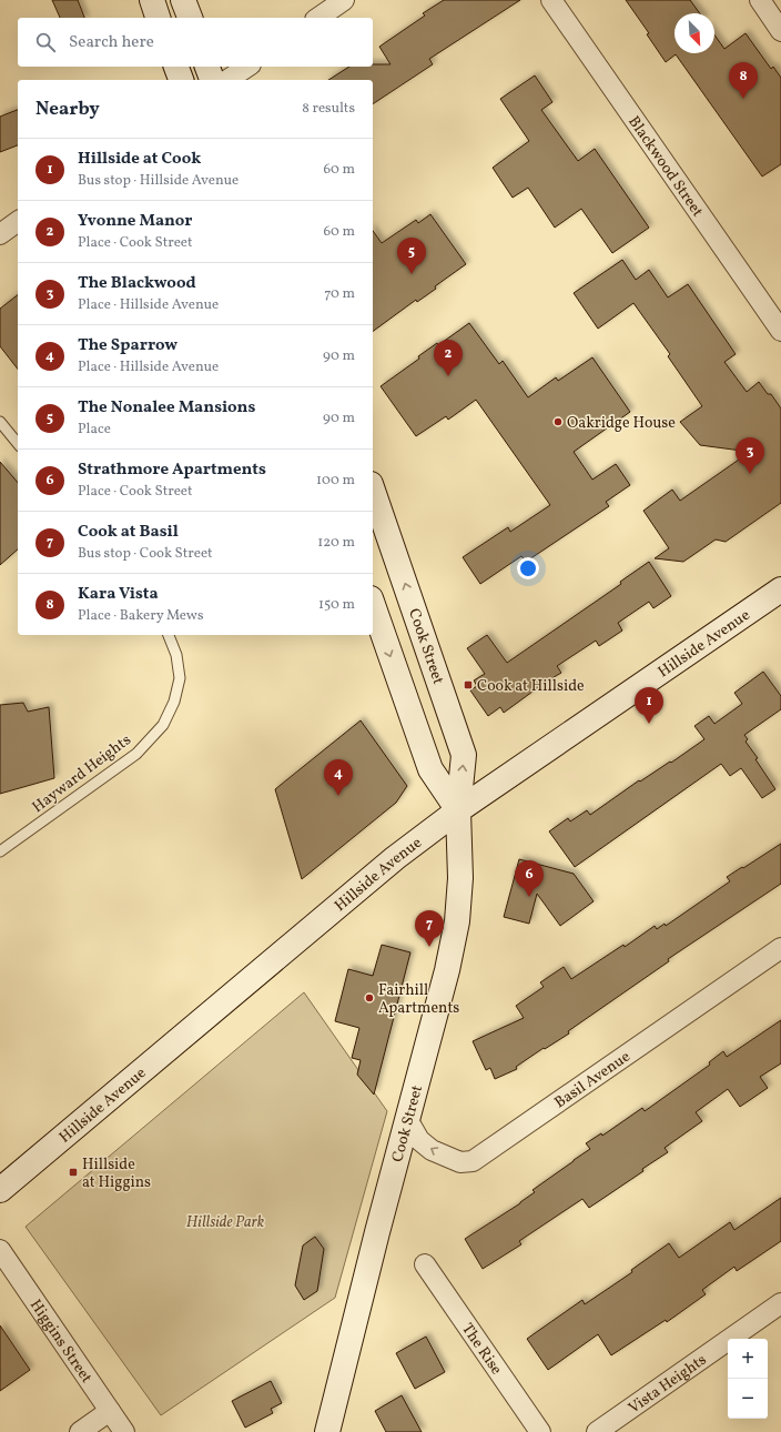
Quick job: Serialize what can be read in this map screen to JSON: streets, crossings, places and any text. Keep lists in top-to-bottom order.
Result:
{
  "streets": {
    "main road": ["Hillside Avenue", "Cook Street"],
    "street": [
      "Blackwood Street",
      "Basil Avenue",
      "Higgins Street",
      "The Rise",
      "Vista Heights"
    ],
    "lane": ["Hayward Heights"]
  },
  "crossings": [
    ["Hillside Avenue", "Cook Street"],
    ["Cook Street", "Basil Avenue"]
  ],
  "one_way": ["Basil Avenue"],
  "parks": ["Hillside Park"],
  "places": {
    "other": ["Oakridge House", "Fairhill Apartments"],
    "transit": ["Cook at Hillside", "Hillside at Higgins"]
  },
  "north": "bottom right",
  "page": {
    "search": "Search here",
    "pins": [
      "8",
      "5",
      "2",
      "3",
      "1",
      "4",
      "6",
      "7"
    ],
    "heading": ["Nearby", "8 results"],
    "list": [
      {
        "mark": "1",
        "name": "Hillside at Cook",
        "note": "Bus stop · Hillside Avenue",
        "value": "60 m"
      },
      {
        "mark": "2",
        "name": "Yvonne Manor",
        "note": "Place · Cook Street",
        "value": "60 m"
      },
      {
        "mark": "3",
        "name": "The Blackwood",
        "note": "Place · Hillside Avenue",
        "value": "70 m"
      },
      {
        "mark": "4",
        "name": "The Sparrow",
        "note": "Place · Hillside Avenue",
        "value": "90 m"
      },
      {
        "mark": "5",
        "name": "The Nonalee Mansions",
        "note": "Place",
        "value": "90 m"
      },
      {
        "mark": "6",
        "name": "Strathmore Apartments",
        "note": "Place · Cook Street",
        "value": "100 m"
      },
      {
        "mark": "7",
        "name": "Cook at Basil",
        "note": "Bus stop · Cook Street",
        "value": "120 m"
      },
      {
        "mark": "8",
        "name": "Kara Vista",
        "note": "Place · Bakery Mews",
        "value": "150 m"
      }
    ],
    "map_buttons": ["+", "−"]
  }
}
